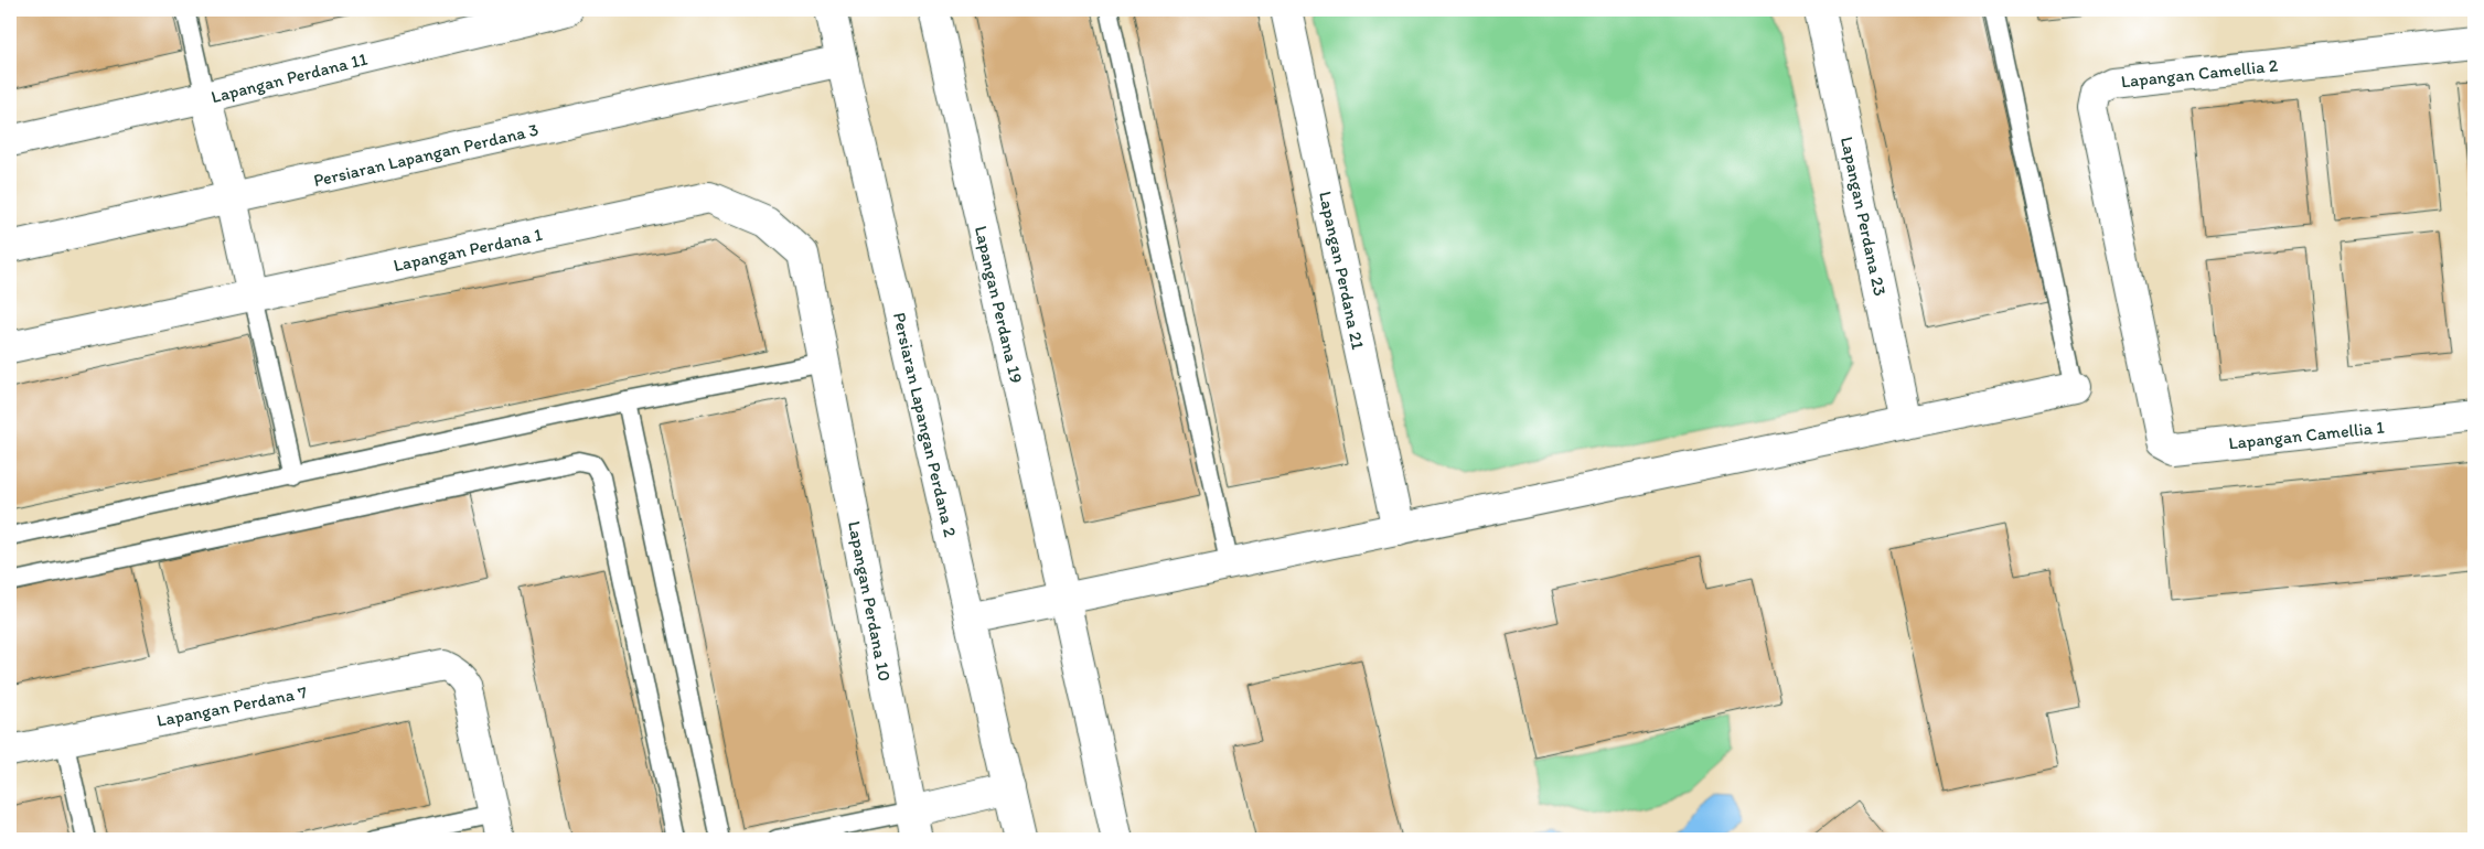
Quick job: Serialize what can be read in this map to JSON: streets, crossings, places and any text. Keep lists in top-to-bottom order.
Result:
{
  "streets": {
    "street": [
      "Lapangan Camellia 2",
      "Lapangan Perdana 11",
      "Persiaran Lapangan Perdana 3",
      "Lapangan Perdana 23",
      "Lapangan Perdana 1",
      "Lapangan Perdana 21",
      "Lapangan Perdana 19",
      "Persiaran Lapangan Perdana 2",
      "Lapangan Camellia 1",
      "Lapangan Perdana 10",
      "Lapangan Perdana 7"
    ]
  },
  "crossings": [
    ["Lapangan Camellia 2", "Lapangan Camellia 1"],
    ["Persiaran Lapangan Perdana 3", "Persiaran Lapangan Perdana 2"],
    ["Lapangan Perdana 1", "Lapangan Perdana 10"]
  ]
}
